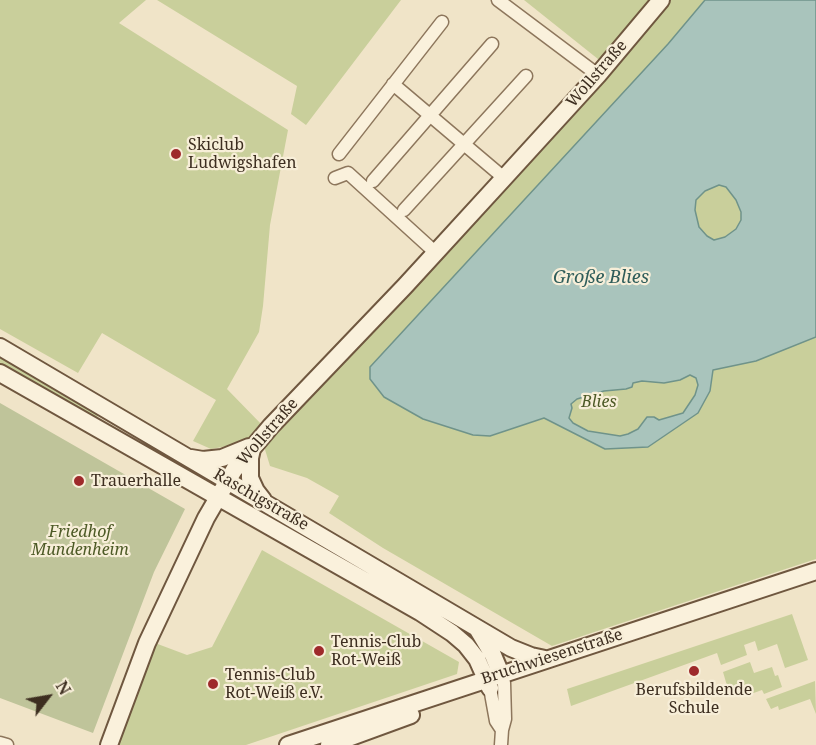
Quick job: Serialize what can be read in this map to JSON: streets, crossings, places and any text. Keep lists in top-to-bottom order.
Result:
{
  "streets": {
    "street": ["Wollstraße", "Raschigstraße", "Bruchwiesenstraße"]
  },
  "crossings": [
    ["Wollstraße", "Raschigstraße"],
    ["Raschigstraße", "Bruchwiesenstraße"]
  ],
  "water": ["Große Blies"],
  "parks": ["Blies", "Friedhof Mundenheim"],
  "places": [
    "Skiclub Ludwigshafen",
    "Trauerhalle",
    "Tennis-Club Rot-Weiß",
    "Berufsbildende Schule",
    "Tennis-Club Rot-Weiß e.V."
  ],
  "north": "top right"
}
